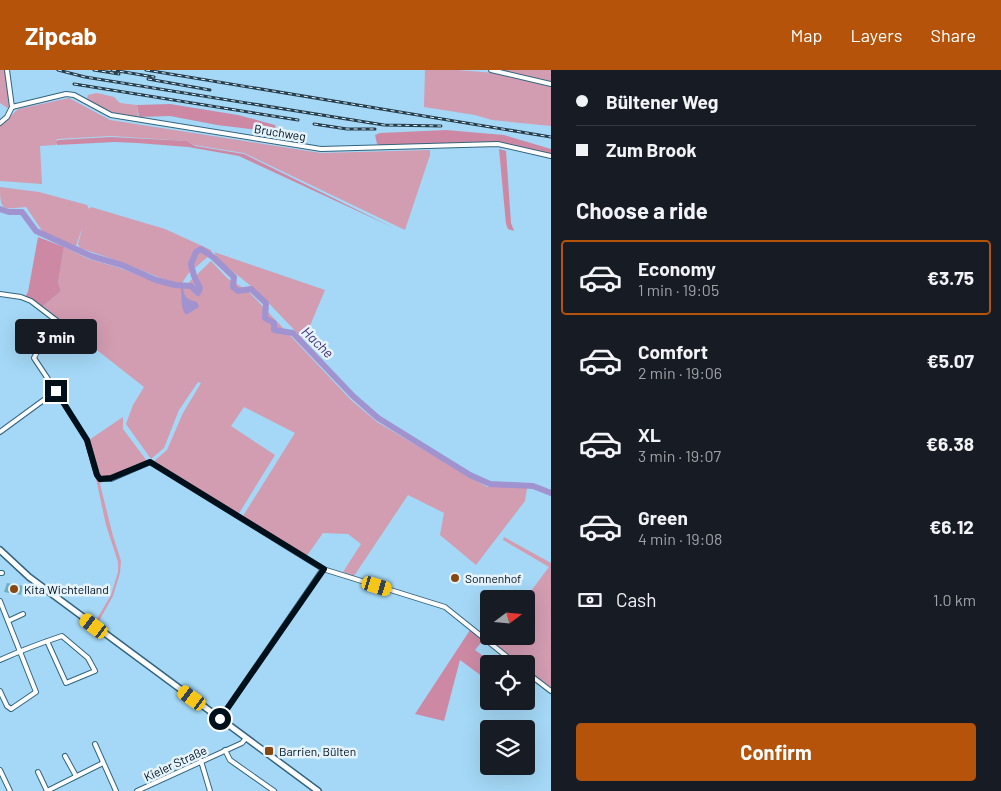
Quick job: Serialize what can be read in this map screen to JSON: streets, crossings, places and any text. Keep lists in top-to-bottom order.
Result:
{
  "streets": {
    "street": ["Bruchweg", "Kieler Straße"]
  },
  "water": ["Hache"],
  "places": {
    "other": ["Sonnenhof", "Kita Wichtelland"],
    "transit": ["Barrien, Bülten"]
  },
  "north": "right",
  "page": {
    "header": "Zipcab",
    "nav": ["Map", "Layers", "Share"],
    "banner": ["Bültener Weg", "Zum Brook"],
    "heading": "Choose a ride",
    "list": [
      {
        "name": "Economy",
        "note": "1 min · 19:05",
        "value": "€3.75"
      },
      {
        "name": "Comfort",
        "note": "2 min · 19:06",
        "value": "€5.07"
      },
      {
        "name": "XL",
        "note": "3 min · 19:07",
        "value": "€6.38"
      },
      {
        "name": "Green",
        "note": "4 min · 19:08",
        "value": "€6.12"
      }
    ],
    "bubble": "3 min",
    "pay": ["Cash", "1.0 km"],
    "buttons": "Confirm"
  }
}
